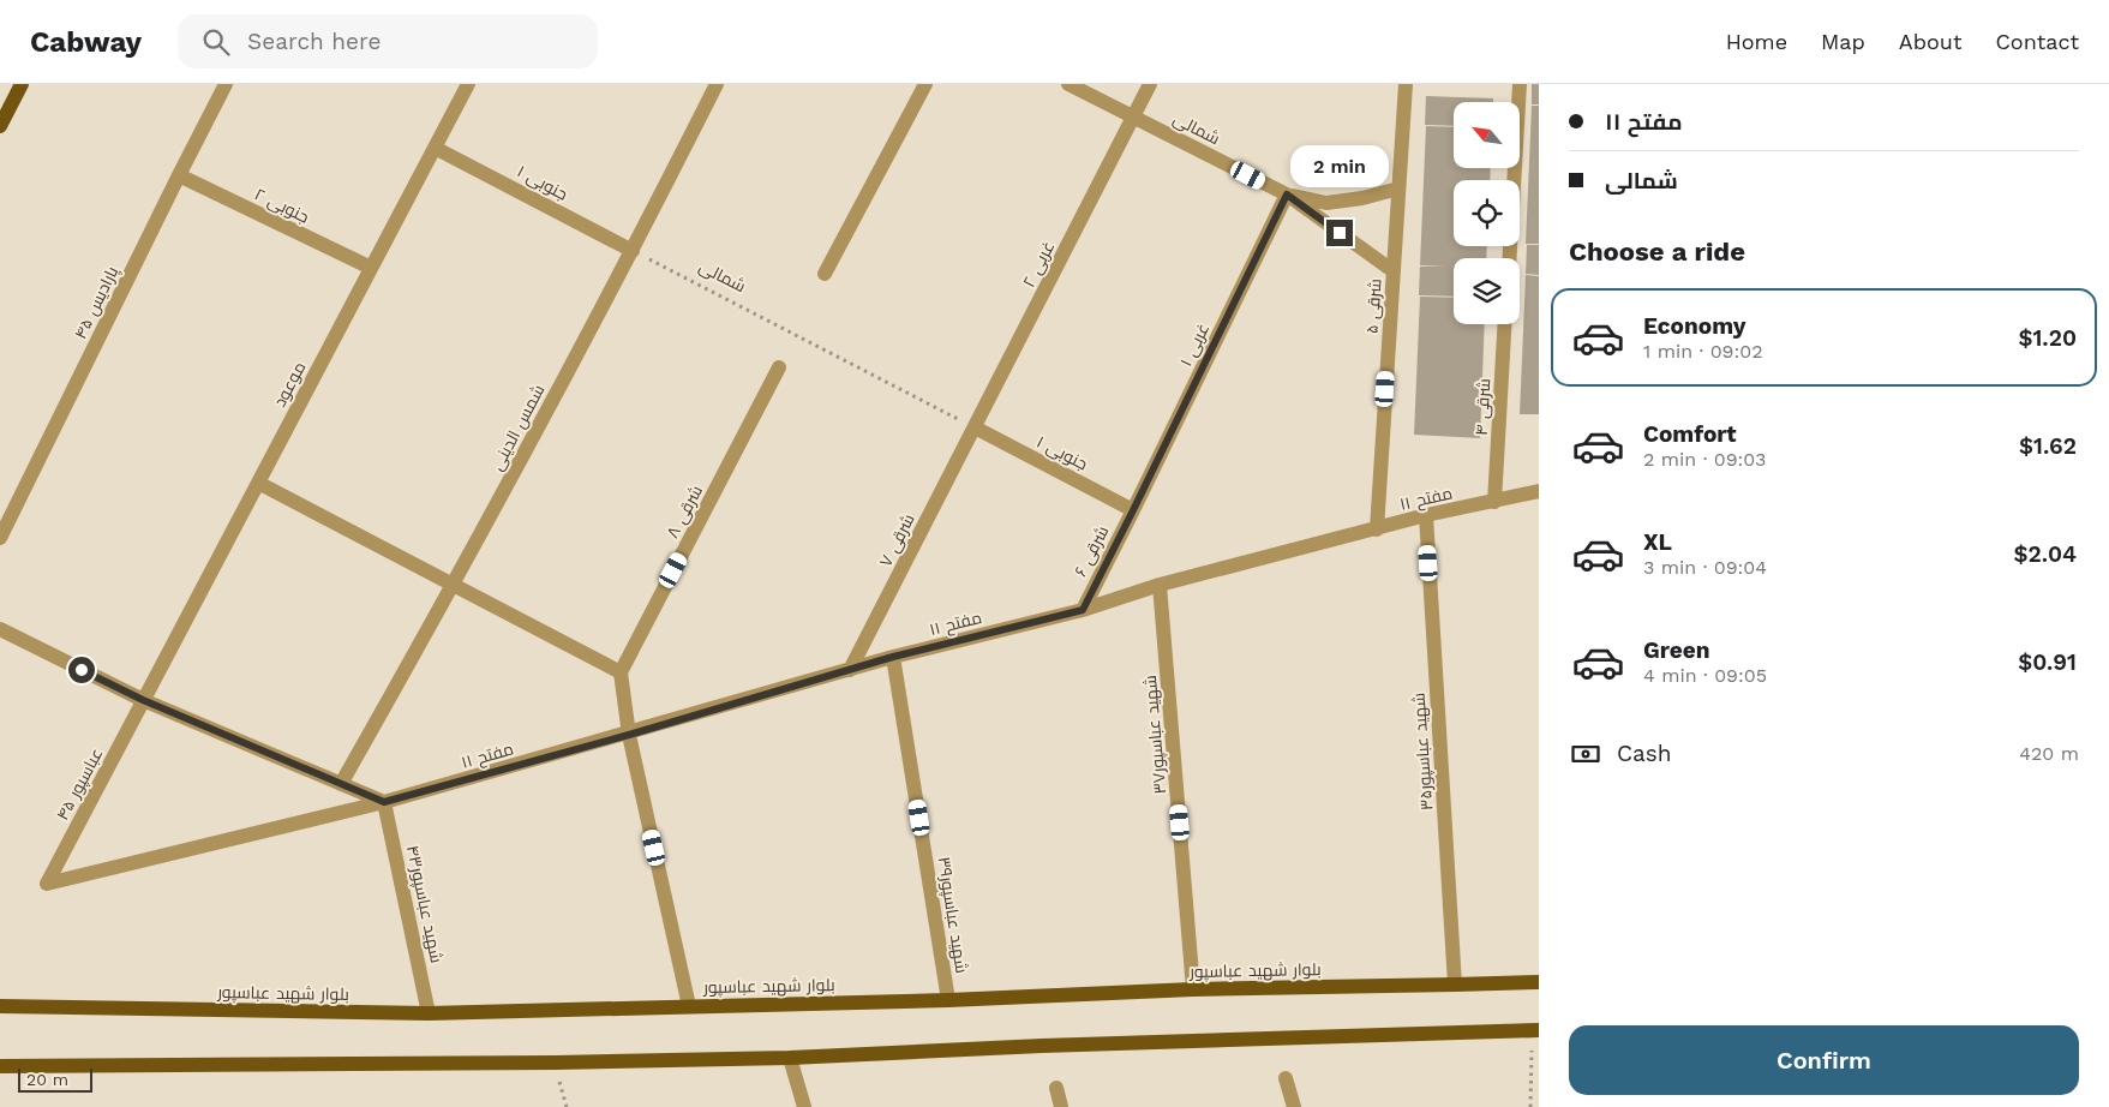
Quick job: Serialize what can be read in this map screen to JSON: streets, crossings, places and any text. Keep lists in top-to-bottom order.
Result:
{
  "streets": {
    "main road": ["بلوار شهید عباسپور"],
    "street": [
      "شمالی",
      "۱ جنوبی",
      "جنوبی ۲",
      "غربی ۲",
      "پارادیس ۴۵",
      "شرقی ۵",
      "غربی ۱",
      "موعود",
      "۴ شرقی",
      "شمس الدینی",
      "جنوبی ۱",
      "مفتح ۱۱",
      "شرقی ۸",
      "شرقی ۷",
      "شرقی ۶",
      "شهید عباسپور۳۷",
      "شهید عباسپور۳۵",
      "عباسپور ۴۵",
      "۴۳شهید عباسپور",
      "شهید عباسپور۳۹"
    ]
  },
  "crossings": [
    ["شمالی", "۱ جنوبی"],
    ["شمالی", "غربی ۲"],
    ["شمالی", "شرقی ۵"],
    ["شمالی", "غربی ۱"],
    ["شمالی", "شمس الدینی"],
    ["شمالی", "جنوبی ۱"],
    ["شمالی", "شرقی ۷"],
    ["۱ جنوبی", "موعود"],
    ["۱ جنوبی", "شمس الدینی"],
    ["جنوبی ۲", "پارادیس ۴۵"],
    ["جنوبی ۲", "موعود"],
    ["غربی ۲", "جنوبی ۱"],
    ["غربی ۲", "شرقی ۷"],
    ["شرقی ۵", "مفتح ۱۱"],
    ["غربی ۱", "جنوبی ۱"],
    ["غربی ۱", "شرقی ۶"],
    ["موعود", "عباسپور ۴۵"],
    ["۴ شرقی", "مفتح ۱۱"],
    ["جنوبی ۱", "شرقی ۷"],
    ["جنوبی ۱", "شرقی ۶"],
    ["مفتح ۱۱", "شرقی ۷"],
    ["مفتح ۱۱", "شرقی ۶"],
    ["مفتح ۱۱", "شهید عباسپور۳۷"],
    ["مفتح ۱۱", "شهید عباسپور۳۵"],
    ["مفتح ۱۱", "عباسپور ۴۵"],
    ["مفتح ۱۱", "۴۳شهید عباسپور"],
    ["مفتح ۱۱", "شهید عباسپور۳۹"],
    ["شهید عباسپور۳۷", "بلوار شهید عباسپور"],
    ["شهید عباسپور۳۵", "بلوار شهید عباسپور"],
    ["۴۳شهید عباسپور", "بلوار شهید عباسپور"],
    ["شهید عباسپور۳۹", "بلوار شهید عباسپور"]
  ],
  "scale_bar": "20 m",
  "north": "top left",
  "page": {
    "header": "Cabway",
    "search": "Search here",
    "nav": [
      "Home",
      "Map",
      "About",
      "Contact"
    ],
    "banner": ["مفتح ۱۱", "شمالی"],
    "bubble": "2 min",
    "heading": "Choose a ride",
    "list": [
      {
        "name": "Economy",
        "note": "1 min · 09:02",
        "value": "$1.20"
      },
      {
        "name": "Comfort",
        "note": "2 min · 09:03",
        "value": "$1.62"
      },
      {
        "name": "XL",
        "note": "3 min · 09:04",
        "value": "$2.04"
      },
      {
        "name": "Green",
        "note": "4 min · 09:05",
        "value": "$0.91"
      }
    ],
    "pay": ["Cash", "420 m"],
    "buttons": "Confirm",
    "scale": "20 m"
  }
}
